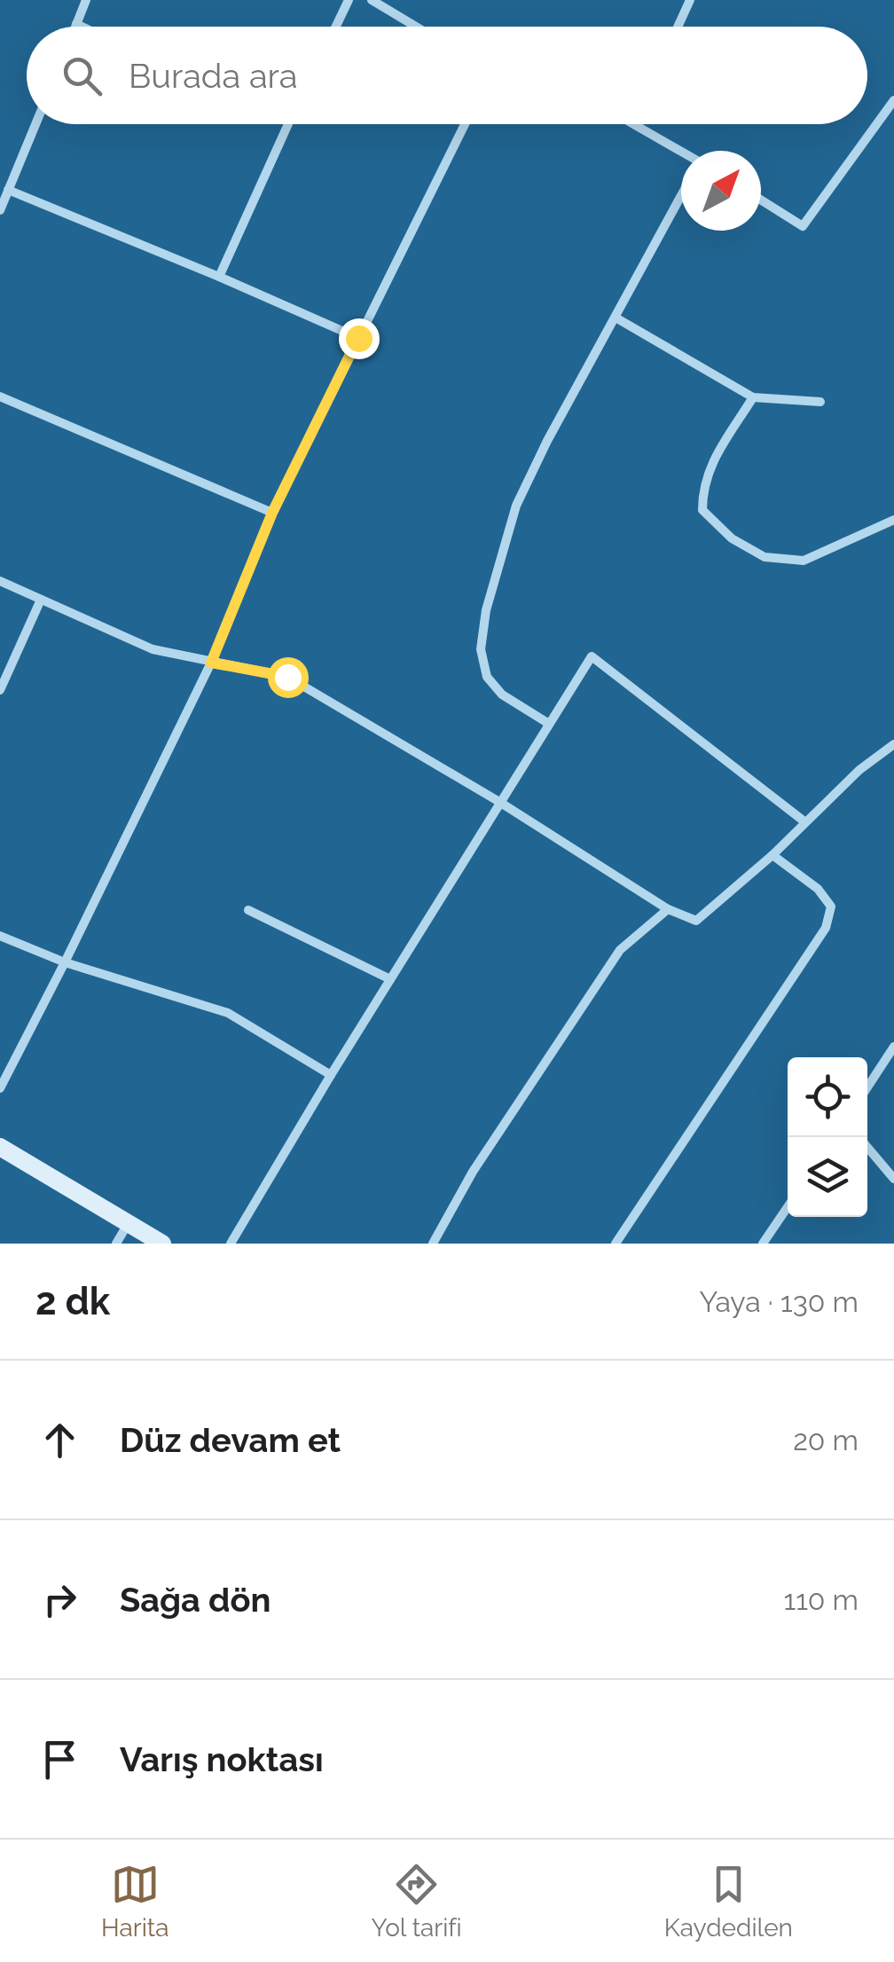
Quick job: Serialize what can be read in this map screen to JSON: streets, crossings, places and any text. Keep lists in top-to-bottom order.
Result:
{
  "north": "top right",
  "page": {
    "search": "Burada ara",
    "heading": ["2 dk", "Yaya · 130 m"],
    "list": [
      ["Düz devam et", "20 m"],
      ["Sağa dön", "110 m"],
      "Varış noktası"
    ],
    "nav": ["Harita", "Yol tarifi", "Kaydedilen"]
  }
}
